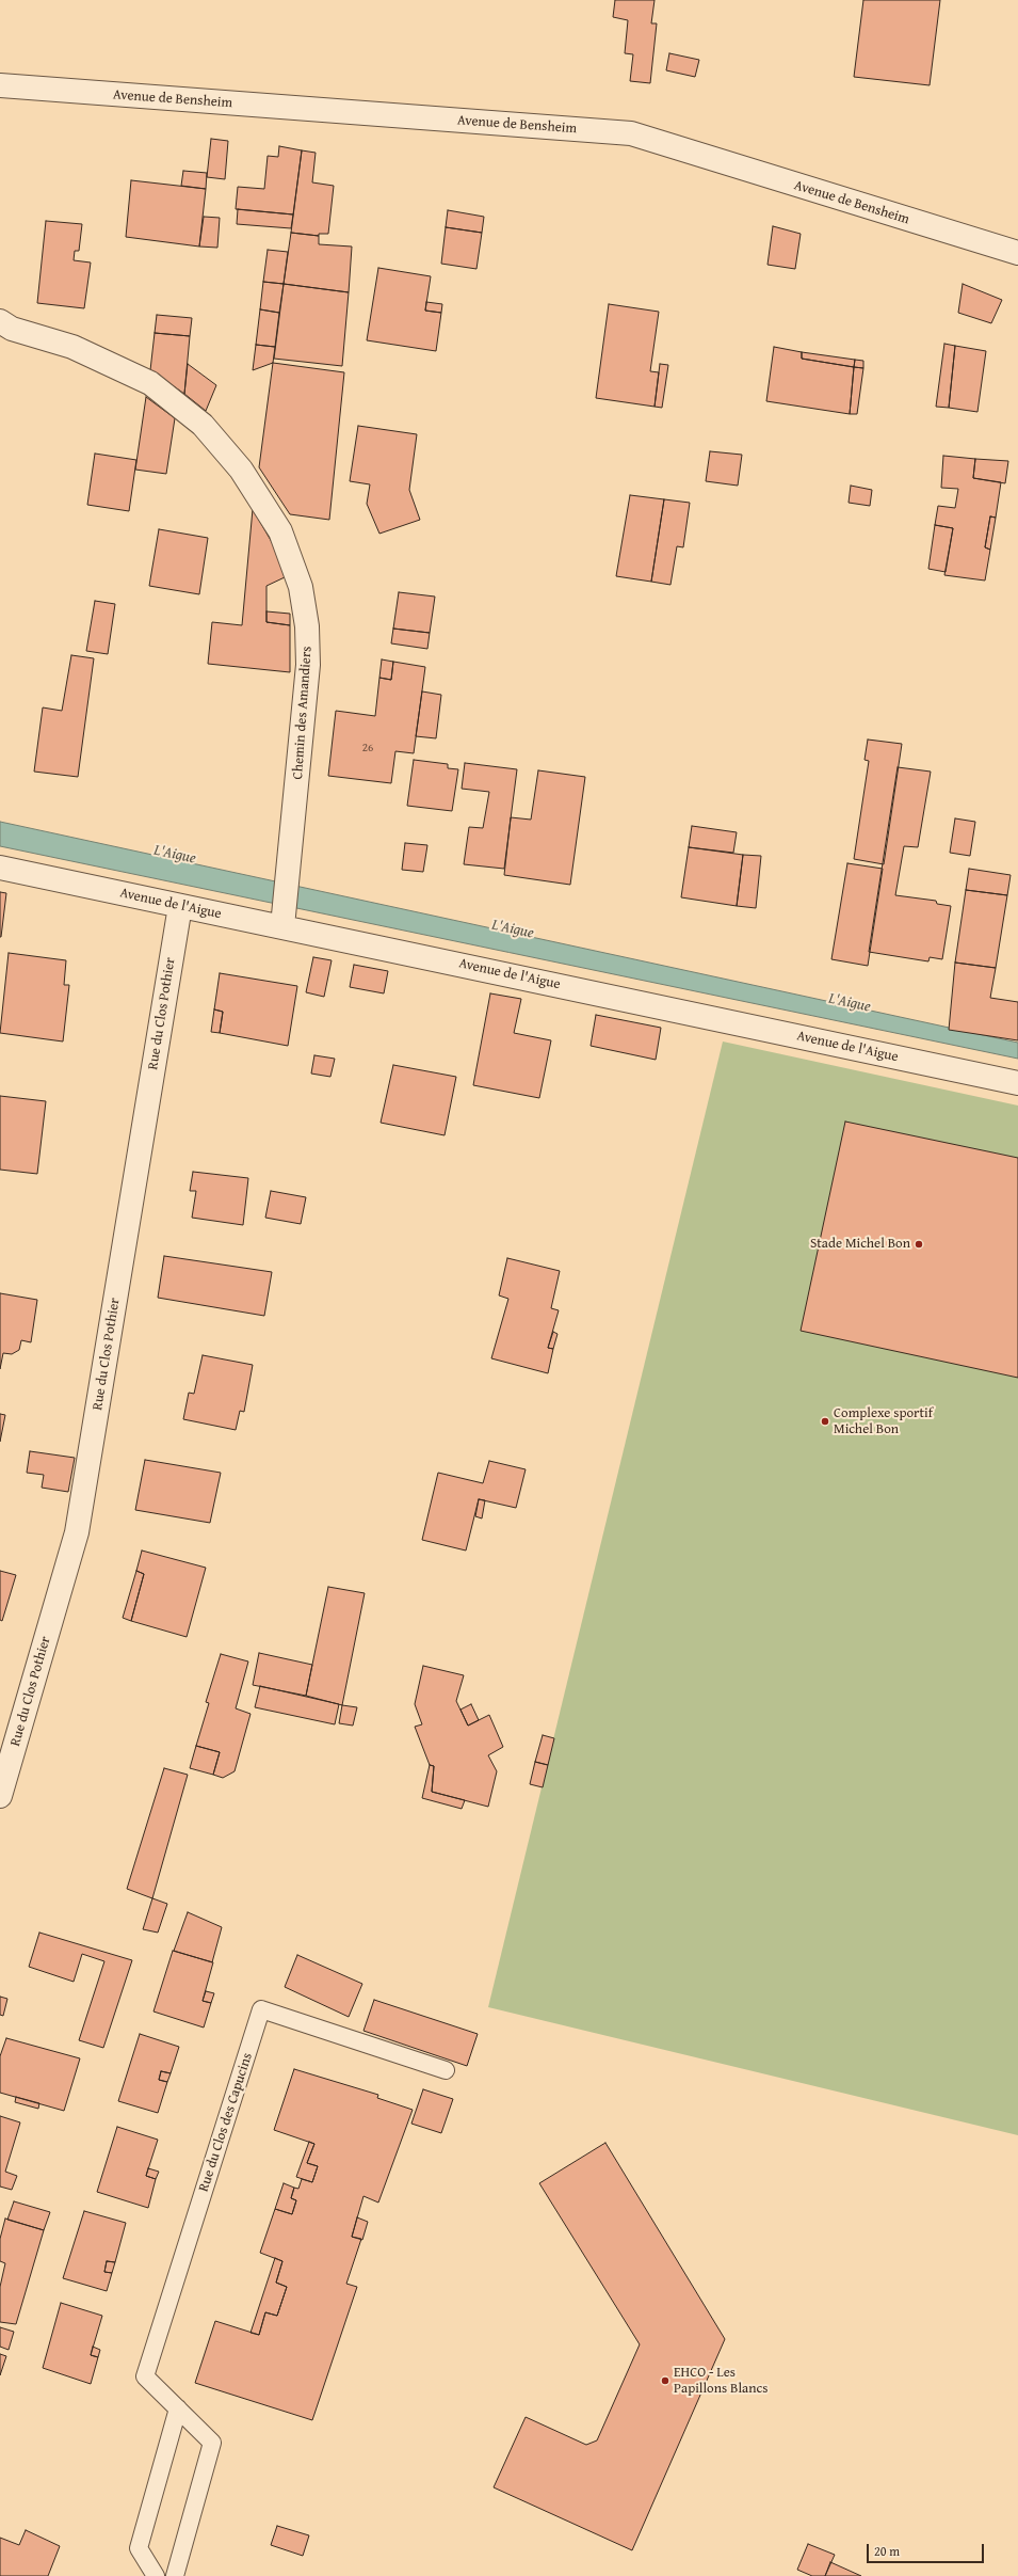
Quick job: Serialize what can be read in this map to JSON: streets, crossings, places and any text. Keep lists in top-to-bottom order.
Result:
{
  "streets": {
    "street": [
      "Avenue de Bensheim",
      "Chemin des Amandiers",
      "Avenue de l'Aigue",
      "Rue du Clos Pothier"
    ],
    "lane": ["Rue du Clos des Capucins"]
  },
  "crossings": [
    ["Chemin des Amandiers", "Avenue de l'Aigue"],
    ["Avenue de l'Aigue", "Rue du Clos Pothier"]
  ],
  "water": ["L'Aigue"],
  "places": ["Stade Michel Bon", "Complexe sportif Michel Bon", "EHCO - Les Papillons Blancs"],
  "house_numbers": ["26"],
  "scale_bar": "20 m"
}
